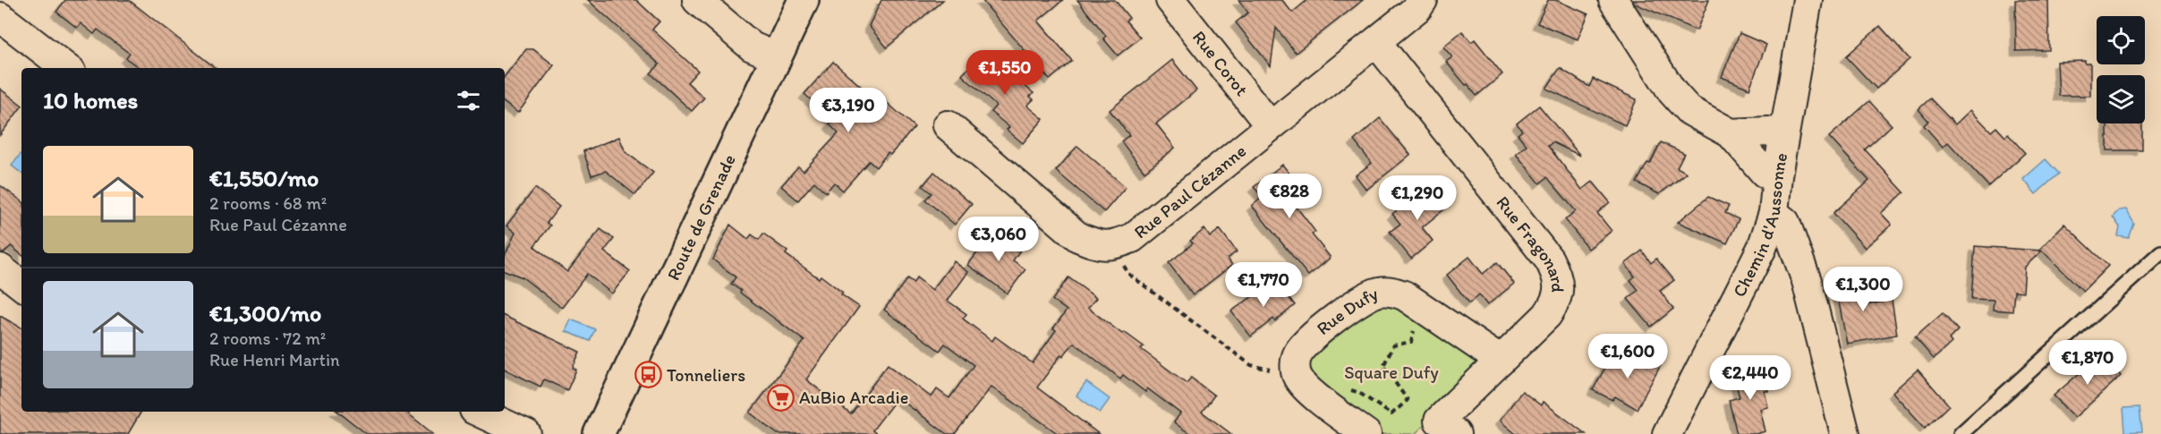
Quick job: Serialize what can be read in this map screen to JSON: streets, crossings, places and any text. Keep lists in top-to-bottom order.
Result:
{
  "streets": {
    "main road": ["Route de Grenade"],
    "street": [
      "Rue Corot",
      "Rue Paul Cézanne",
      "Chemin d'Aussonne",
      "Rue Fragonard",
      "Rue Dufy"
    ]
  },
  "crossings": [
    ["Rue Corot", "Rue Paul Cézanne"],
    ["Rue Paul Cézanne", "Rue Fragonard"],
    ["Rue Fragonard", "Rue Dufy"]
  ],
  "parks": ["Square Dufy"],
  "places": {
    "bus stop": ["Tonneliers"],
    "supermarket": ["AuBio Arcadie"]
  },
  "page": {
    "price": [
      "€1,550",
      "€3,190",
      "€828",
      "€1,290",
      "€3,060",
      "€1,770",
      "€1,300",
      "€1,600",
      "€1,870",
      "€2,440"
    ],
    "heading": "10 homes",
    "list": [
      {
        "name": "€1,550/mo",
        "note": "2 rooms · 68 m² · Rue Paul Cézanne"
      },
      {
        "name": "€1,300/mo",
        "note": "2 rooms · 72 m² · Rue Henri Martin"
      }
    ]
  }
}
